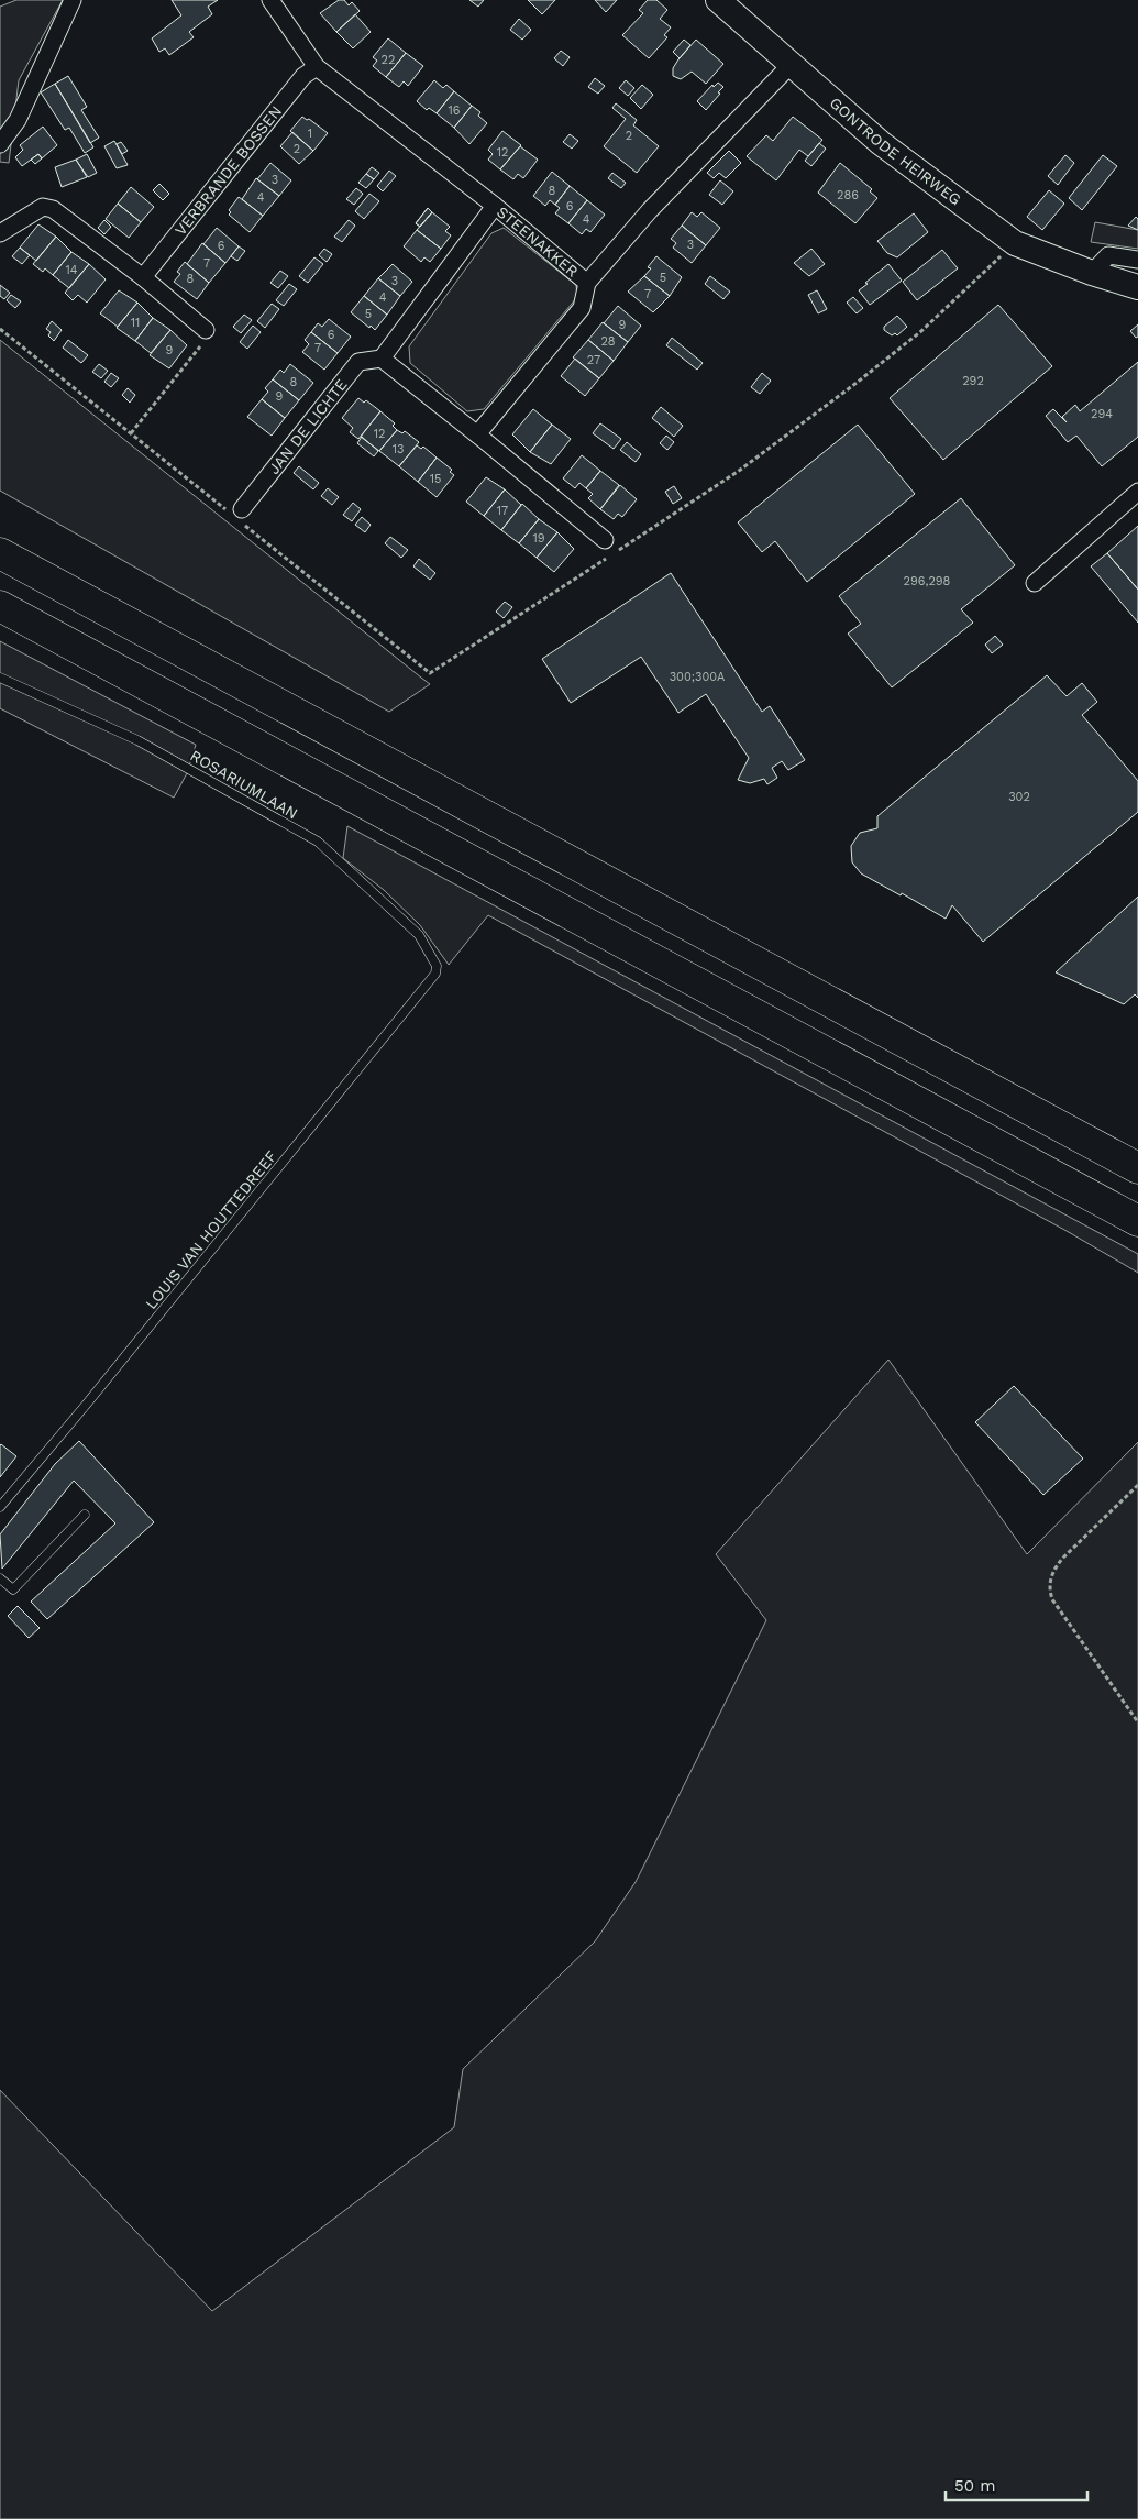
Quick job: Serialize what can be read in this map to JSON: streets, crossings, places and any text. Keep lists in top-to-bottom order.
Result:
{
  "streets": {
    "street": [
      "GONTRODE HEIRWEG",
      "VERBRANDE BOSSEN",
      "STEENAKKER",
      "JAN DE LICHTE"
    ],
    "lane": ["ROSARIUMLAAN", "LOUIS VAN HOUTTEDREEF"]
  },
  "crossings": [
    ["GONTRODE HEIRWEG", "STEENAKKER"],
    ["VERBRANDE BOSSEN", "STEENAKKER"],
    ["ROSARIUMLAAN", "LOUIS VAN HOUTTEDREEF"]
  ],
  "house_numbers": [
    "22",
    "16",
    "1",
    "2",
    "2",
    "12",
    "3",
    "8",
    "286",
    "4",
    "6",
    "4",
    "3",
    "6",
    "7",
    "14",
    "5",
    "8",
    "3",
    "7",
    "4",
    "5",
    "11",
    "9",
    "6",
    "28",
    "7",
    "9",
    "27",
    "292",
    "8",
    "9",
    "294",
    "12",
    "13",
    "15",
    "17",
    "19",
    "296,298",
    "300;300A",
    "302"
  ],
  "scale_bar": "50 m"
}
